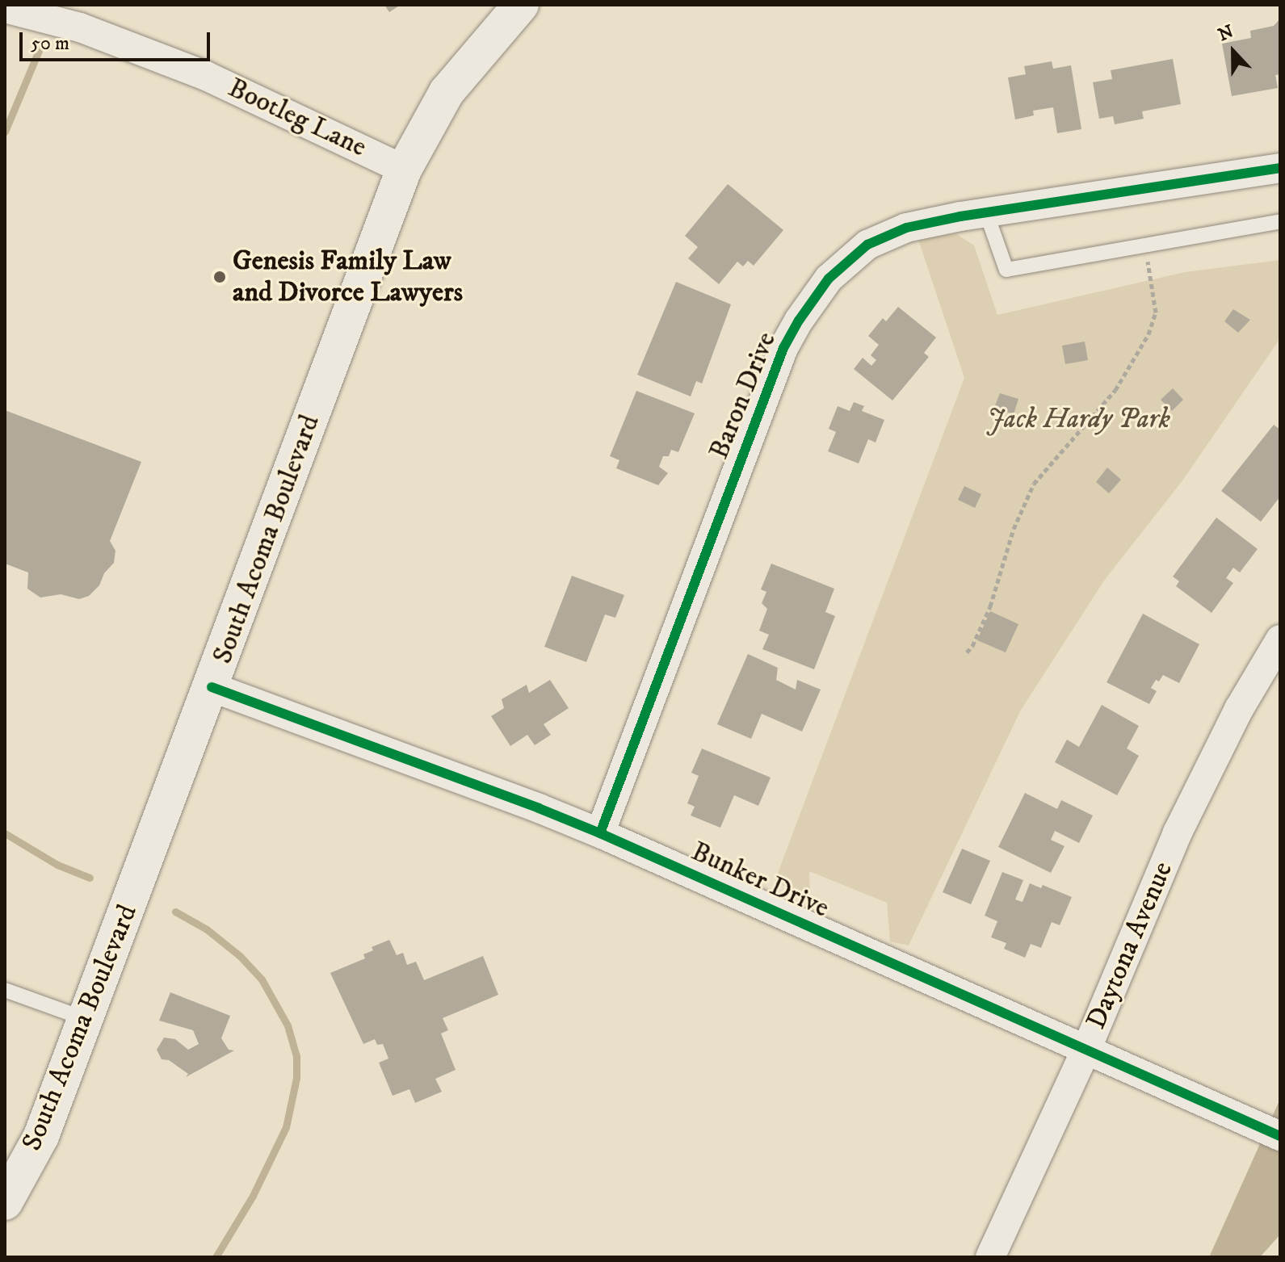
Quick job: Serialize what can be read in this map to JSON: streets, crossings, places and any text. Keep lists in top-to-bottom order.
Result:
{
  "streets": {
    "main road": ["South Acoma Boulevard"],
    "street": [
      "Bootleg Lane",
      "Baron Drive",
      "Bunker Drive",
      "Daytona Avenue"
    ]
  },
  "crossings": [
    ["Bootleg Lane", "South Acoma Boulevard"],
    ["Baron Drive", "Bunker Drive"],
    ["South Acoma Boulevard", "Bunker Drive"],
    ["Bunker Drive", "Daytona Avenue"]
  ],
  "parks": ["Jack Hardy Park"],
  "places": ["Genesis Family Law and Divorce Lawyers"],
  "scale_bar": "50 m",
  "north": "top"
}
